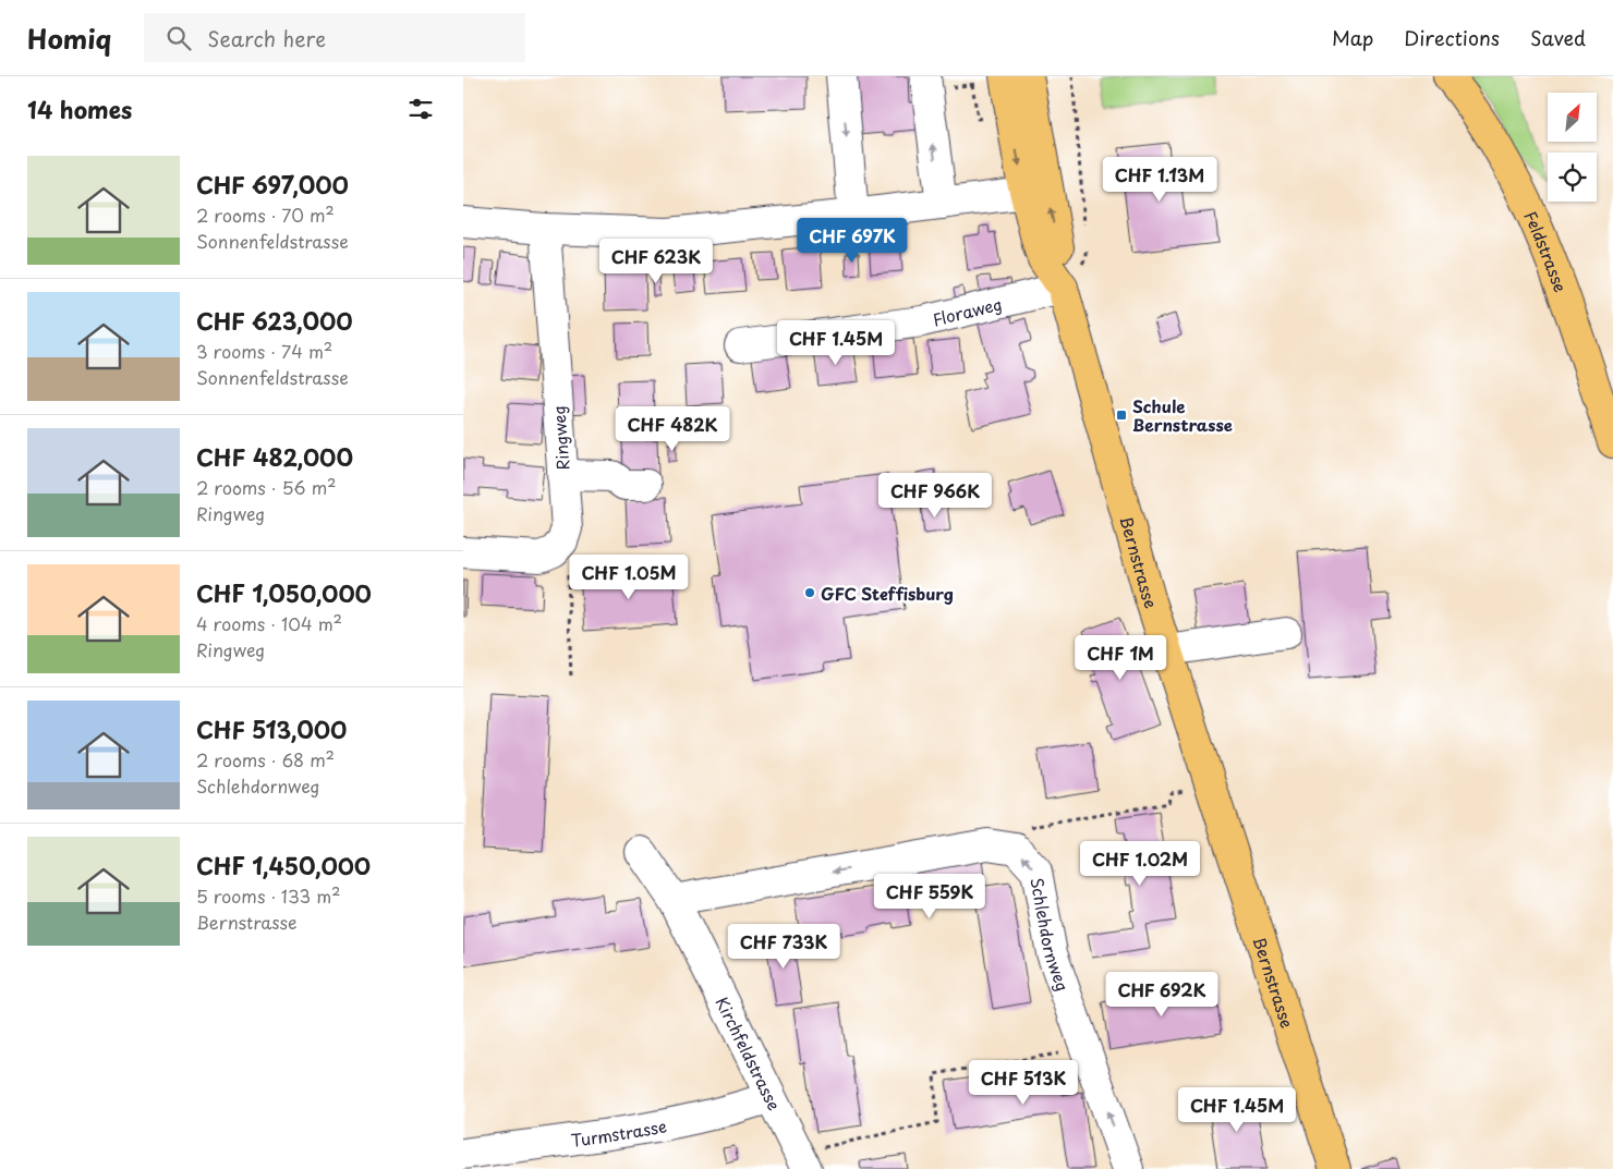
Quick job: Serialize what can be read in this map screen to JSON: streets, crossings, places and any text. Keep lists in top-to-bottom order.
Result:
{
  "streets": {
    "main road": ["Feldstrasse", "Bernstrasse"],
    "street": [
      "Floraweg",
      "Ringweg",
      "Schlehdornweg",
      "Kirchfeldstrasse",
      "Turmstrasse"
    ]
  },
  "crossings": [
    ["Floraweg", "Bernstrasse"],
    ["Kirchfeldstrasse", "Turmstrasse"]
  ],
  "one_way": ["Schlehdornweg"],
  "places": {
    "transit": ["Schule Bernstrasse"],
    "other": ["GFC Steffisburg"]
  },
  "north": "top right",
  "page": {
    "header": "Homiq",
    "search": "Search here",
    "nav": ["Map", "Directions", "Saved"],
    "heading": "14 homes",
    "list": [
      {
        "name": "CHF 697,000",
        "note": "2 rooms · 70 m² · Sonnenfeldstrasse"
      },
      {
        "name": "CHF 623,000",
        "note": "3 rooms · 74 m² · Sonnenfeldstrasse"
      },
      {
        "name": "CHF 482,000",
        "note": "2 rooms · 56 m² · Ringweg"
      },
      {
        "name": "CHF 1,050,000",
        "note": "4 rooms · 104 m² · Ringweg"
      },
      {
        "name": "CHF 513,000",
        "note": "2 rooms · 68 m² · Schlehdornweg"
      },
      {
        "name": "CHF 1,450,000",
        "note": "5 rooms · 133 m² · Bernstrasse"
      }
    ],
    "price": [
      "CHF 1.13M",
      "CHF 697K",
      "CHF 623K",
      "CHF 1.45M",
      "CHF 482K",
      "CHF 966K",
      "CHF 1.05M",
      "CHF 1M",
      "CHF 1.02M",
      "CHF 559K",
      "CHF 733K",
      "CHF 692K",
      "CHF 513K",
      "CHF 1.45M"
    ]
  }
}
